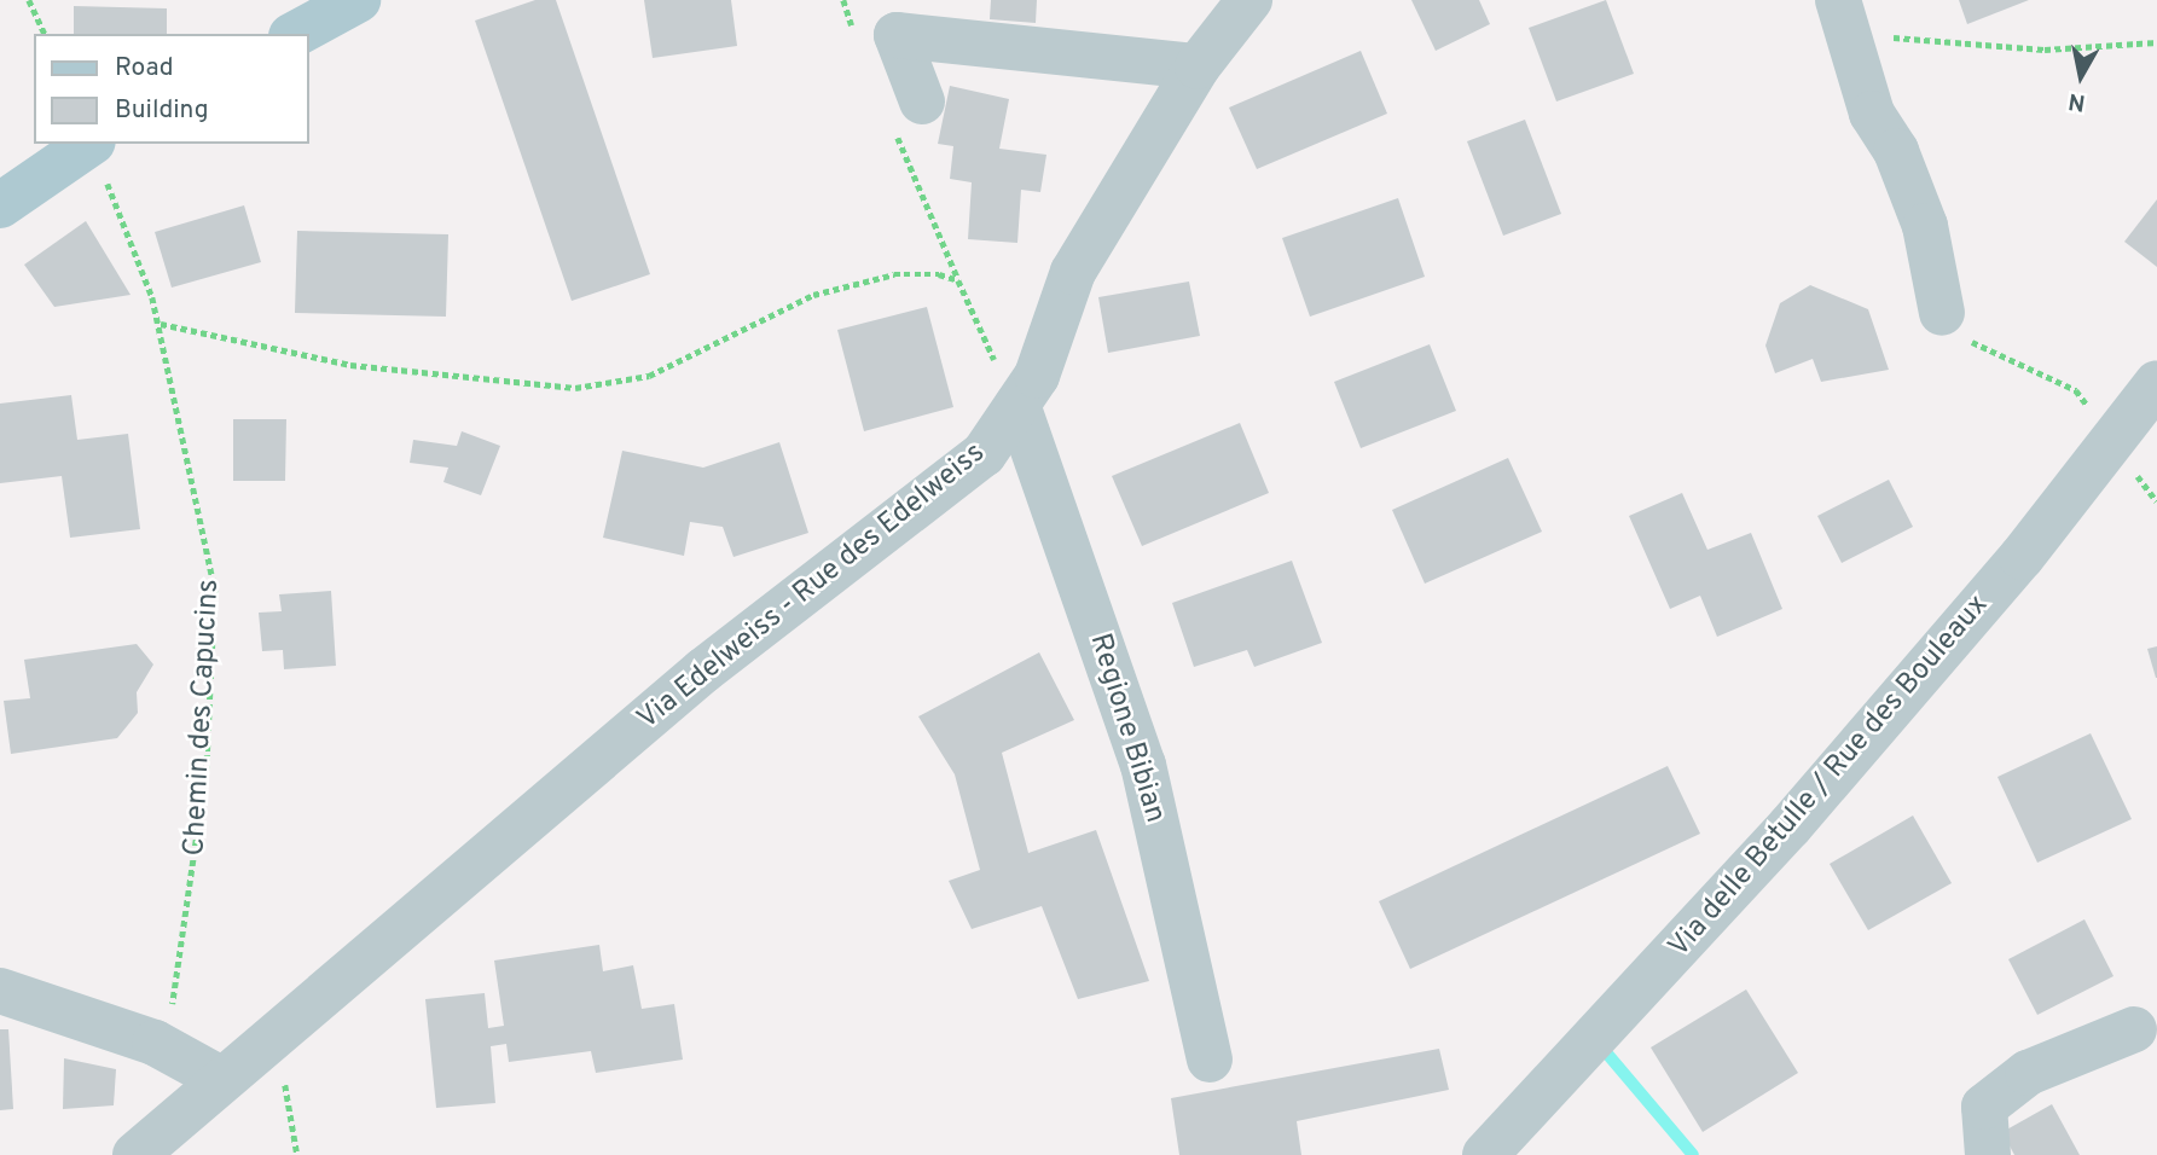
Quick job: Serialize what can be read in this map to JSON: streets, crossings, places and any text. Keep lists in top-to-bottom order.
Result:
{
  "streets": {
    "street": ["Via Edelweiss - Rue des Edelweiss", "Regione Bibian", "Via delle Betulle / Rue des Bouleaux"],
    "path": ["Chemin des Capucins"]
  },
  "crossings": [
    ["Via Edelweiss - Rue des Edelweiss", "Regione Bibian"]
  ],
  "legend": ["Road", "Building"],
  "north": "bottom"
}
